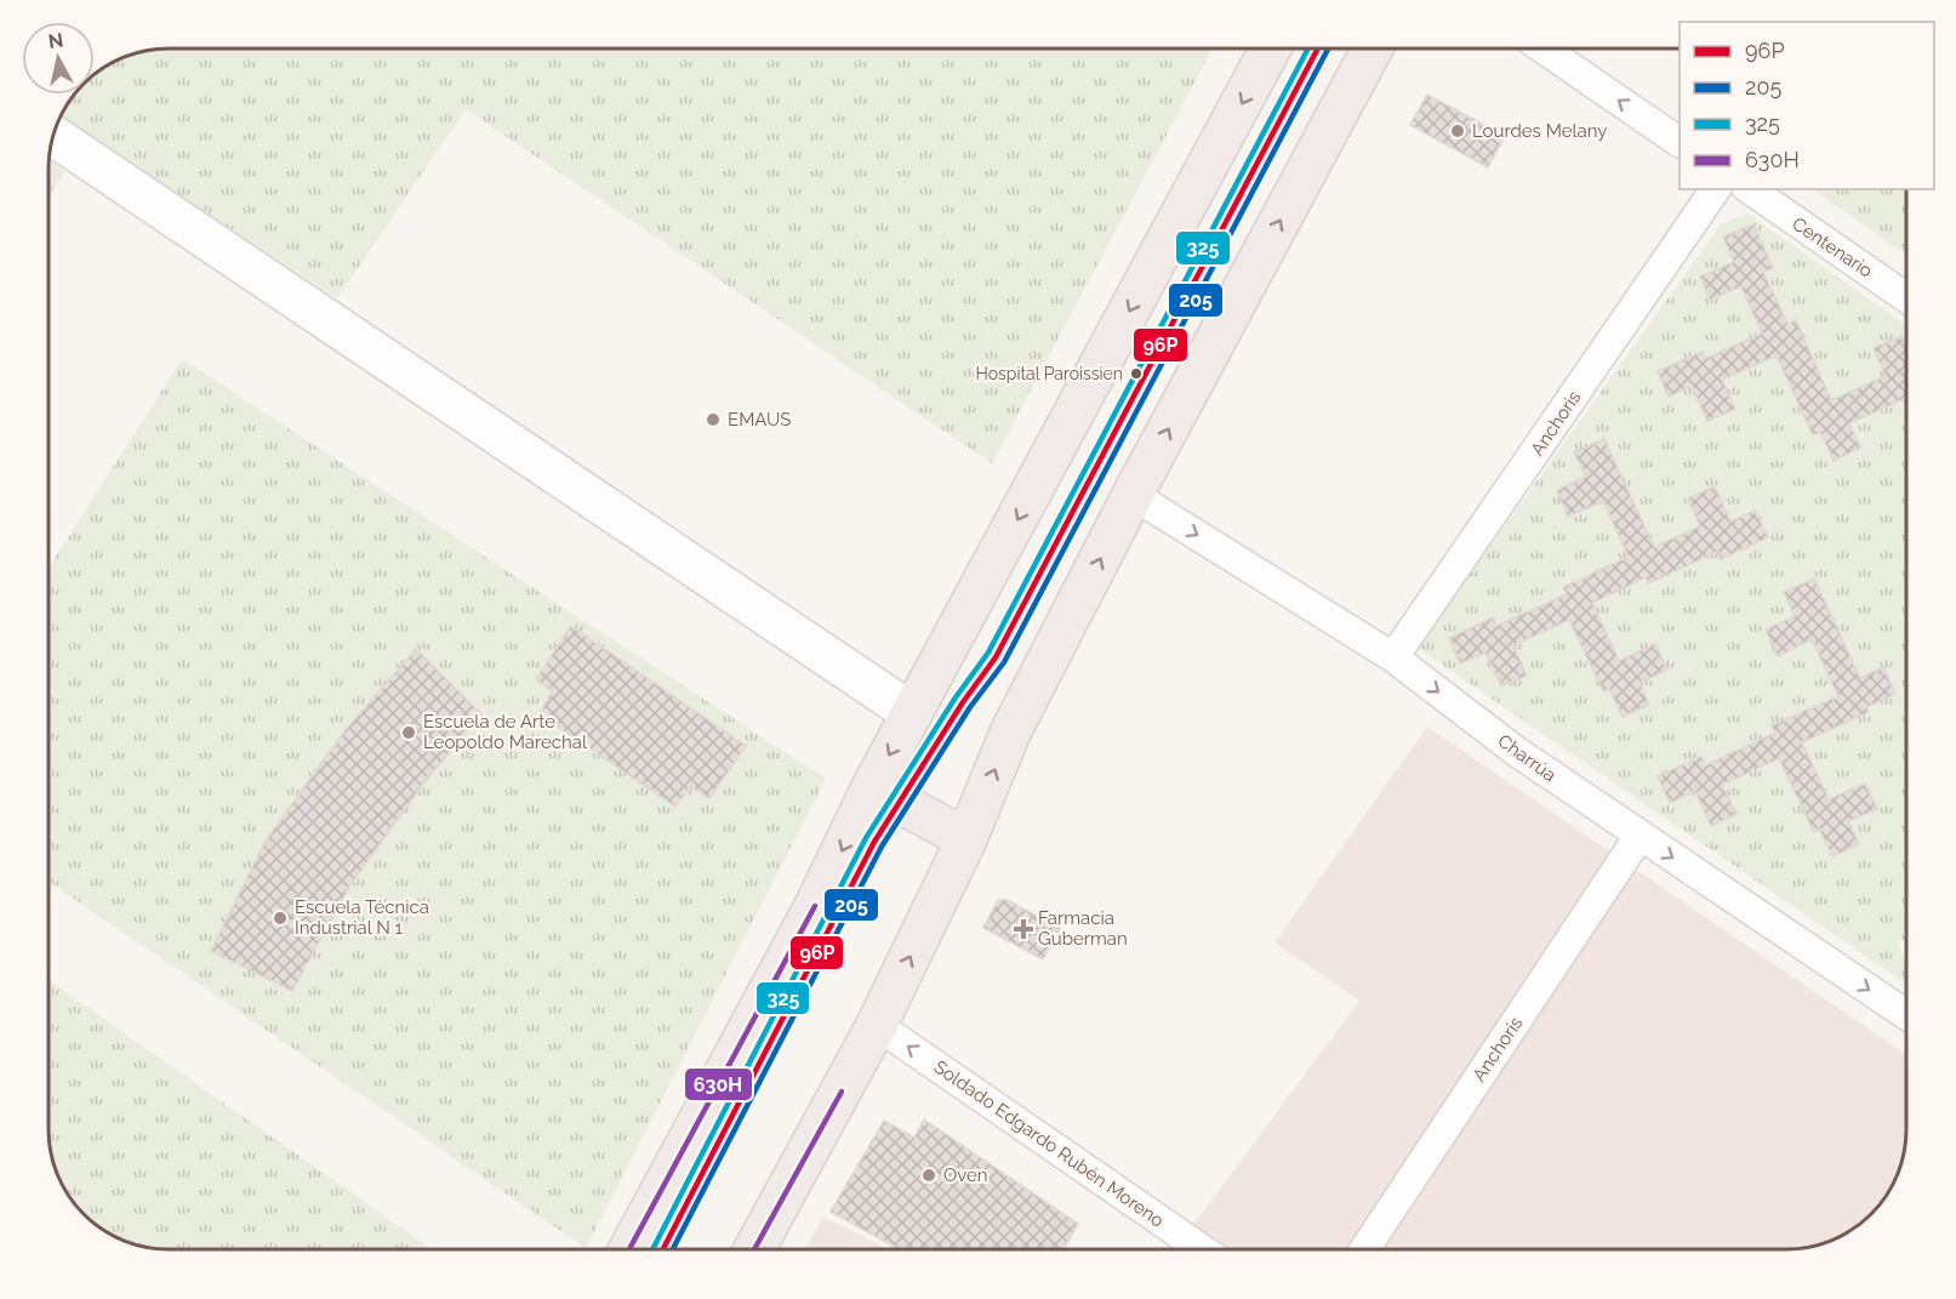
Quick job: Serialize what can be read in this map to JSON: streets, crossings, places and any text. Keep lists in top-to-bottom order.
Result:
{
  "streets": {
    "street": [
      "Centenario",
      "Anchoris",
      "Charrúa",
      "Soldado Edgardo Rubén Moreno"
    ]
  },
  "crossings": [
    ["Anchoris", "Charrúa"]
  ],
  "one_way": ["Charrúa", "Soldado Edgardo Rubén Moreno"],
  "places": {
    "other": [
      "Lourdes Melany",
      "Hospital Paroissien",
      "EMAUS",
      "Escuela de Arte Leopoldo Marechal",
      "Escuela Técnica Industrial N 1",
      "Oven"
    ],
    "health": ["Farmacia Guberman"]
  },
  "lines": [
    "transit line 96P",
    "transit line 205",
    "transit line 325",
    "transit line 630H"
  ],
  "legend": [
    "96P",
    "205",
    "325",
    "630H"
  ],
  "north": "top"
}
